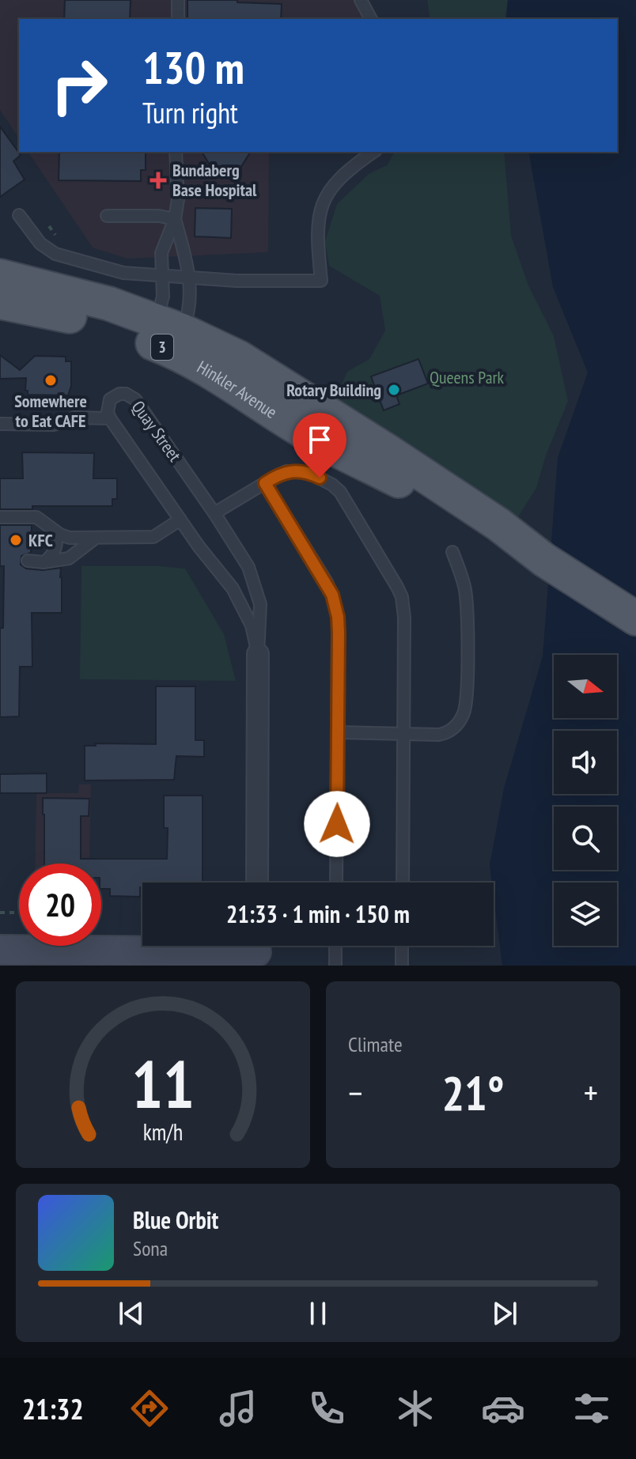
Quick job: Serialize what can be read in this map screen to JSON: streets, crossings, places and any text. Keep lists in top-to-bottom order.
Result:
{
  "streets": {
    "main road": ["3", "Hinkler Avenue"],
    "street": ["Quay Street"]
  },
  "parks": ["Queens Park"],
  "places": {
    "health": ["Bundaberg Base Hospital"],
    "other": ["Somewhere to Eat CAFE", "Rotary Building", "KFC"]
  },
  "north": "right",
  "page": {
    "turn": ["130 m", "Turn right"],
    "limit": "20",
    "trip": "21:33 · 1 min · 150 m",
    "tile": "Climate",
    "heat": ["−", "21°", "+"],
    "song": ["Blue Orbit", "Sona"],
    "tabs": "21:32",
    "gauge": ["11", "km/h"]
  }
}
